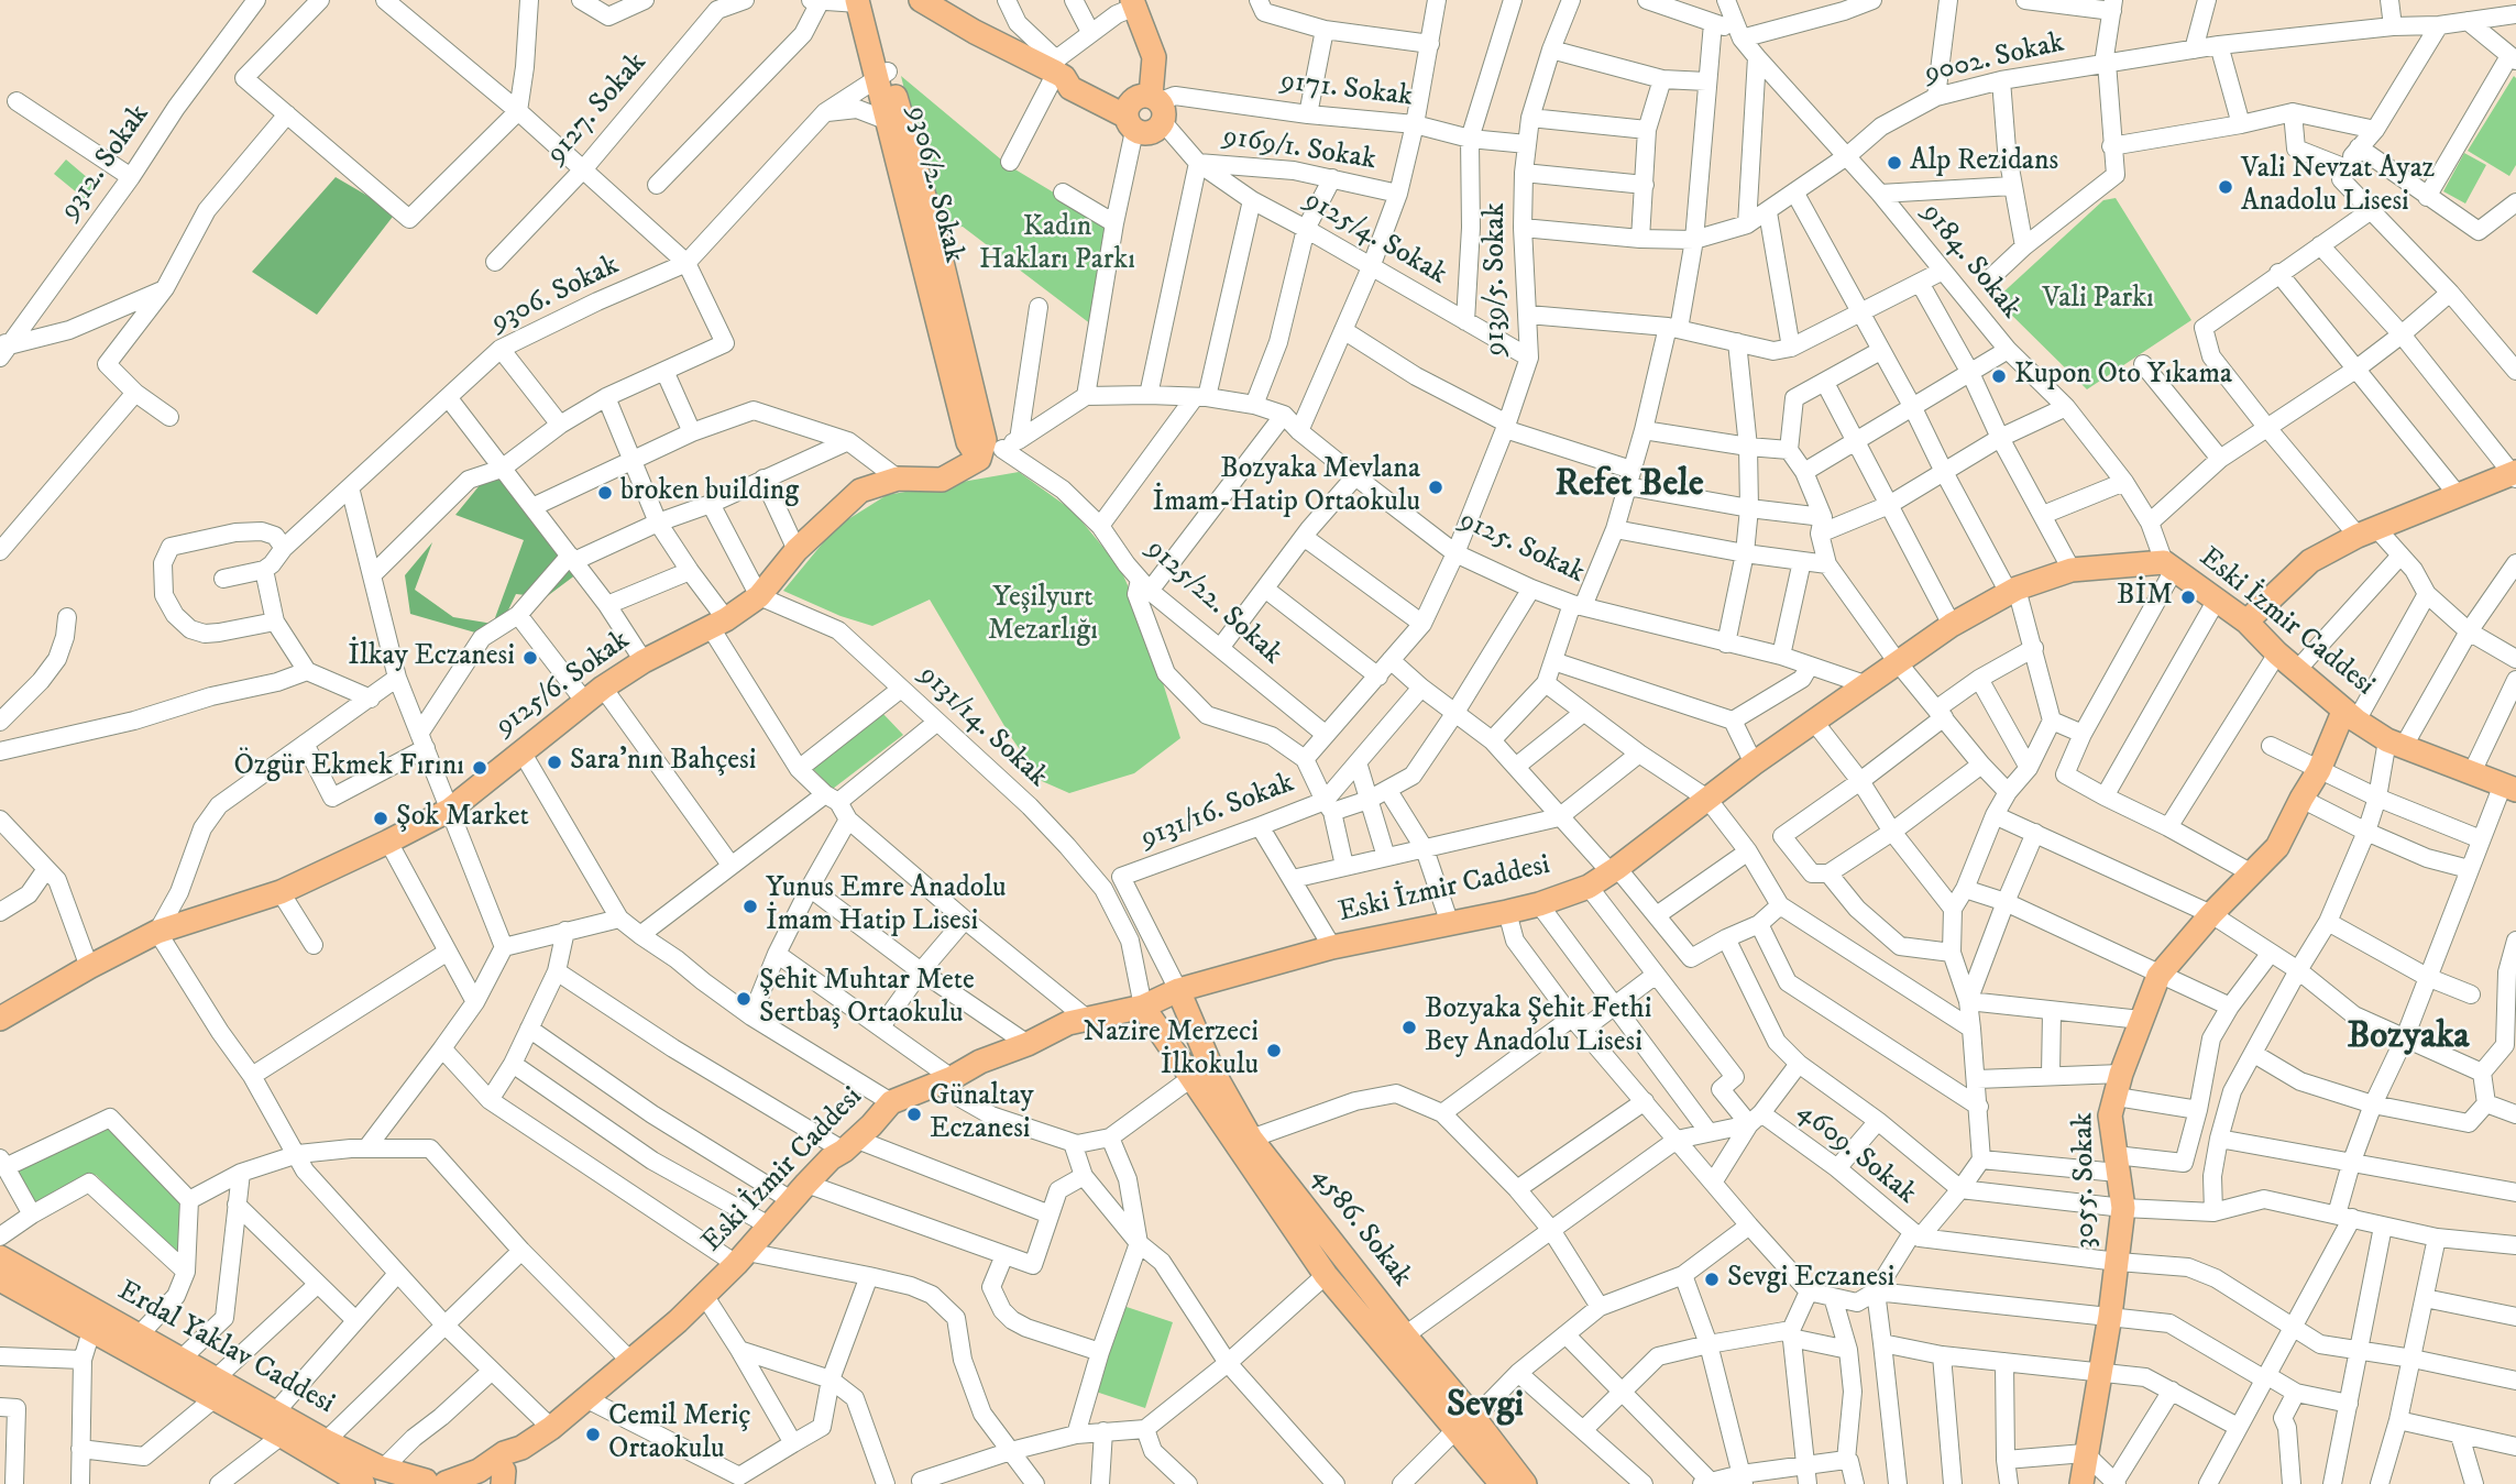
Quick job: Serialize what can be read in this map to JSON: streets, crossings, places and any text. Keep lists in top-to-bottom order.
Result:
{
  "streets": {
    "main road": [
      "9306/2. Sokak",
      "Eski İzmir Caddesi",
      "9125/6. Sokak",
      "3055. Sokak",
      "4586. Sokak",
      "Erdal Yaklav Caddesi"
    ],
    "street": [
      "9002. Sokak",
      "9171. Sokak",
      "9127. Sokak",
      "9169/1. Sokak",
      "9312. Sokak",
      "9125/4. Sokak",
      "9184. Sokak",
      "9139/5. Sokak",
      "9306. Sokak",
      "9125. Sokak",
      "9125/22. Sokak",
      "9131/14. Sokak",
      "9131/16. Sokak",
      "4609. Sokak"
    ]
  },
  "crossings": [
    ["9002. Sokak", "9184. Sokak"],
    ["9002. Sokak", "9139/5. Sokak"],
    ["9171. Sokak", "9169/1. Sokak"],
    ["9171. Sokak", "9139/5. Sokak"],
    ["9169/1. Sokak", "9125/4. Sokak"],
    ["9306/2. Sokak", "9306. Sokak"],
    ["9306/2. Sokak", "9125/6. Sokak"],
    ["9125/4. Sokak", "9139/5. Sokak"],
    ["9184. Sokak", "Eski İzmir Caddesi"],
    ["9139/5. Sokak", "9125. Sokak"],
    ["9139/5. Sokak", "9125/22. Sokak"],
    ["9125. Sokak", "Eski İzmir Caddesi"],
    ["9125/22. Sokak", "9125/6. Sokak"],
    ["Eski İzmir Caddesi", "9131/14. Sokak"],
    ["Eski İzmir Caddesi", "9131/16. Sokak"],
    ["Eski İzmir Caddesi", "3055. Sokak"],
    ["Eski İzmir Caddesi", "4586. Sokak"],
    ["Eski İzmir Caddesi", "Erdal Yaklav Caddesi"],
    ["9125/6. Sokak", "9131/14. Sokak"],
    ["9131/14. Sokak", "9131/16. Sokak"],
    ["9131/14. Sokak", "4586. Sokak"],
    ["9131/16. Sokak", "4586. Sokak"],
    ["4609. Sokak", "4586. Sokak"]
  ],
  "districts": ["Refet Bele", "Bozyaka", "Sevgi"],
  "parks": ["Kadın Hakları Parkı", "Vali Parkı", "Yeşilyurt Mezarlığı"],
  "places": [
    "Alp Rezidans",
    "Vali Nevzat Ayaz Anadolu Lisesi",
    "Kupon Oto Yıkama",
    "Bozyaka Mevlana İmam-Hatip Ortaokulu",
    "broken building",
    "BİM",
    "İlkay Eczanesi",
    "Sara'nın Bahçesi",
    "Özgür Ekmek Fırını",
    "Şok Market",
    "Yunus Emre Anadolu İmam Hatip Lisesi",
    "Şehit Muhtar Mete Sertbaş Ortaokulu",
    "Bozyaka Şehit Fethi Bey Anadolu Lisesi",
    "Nazire Merzeci İlkokulu",
    "Günaltay Eczanesi",
    "Sevgi Eczanesi",
    "Cemil Meriç Ortaokulu"
  ]
}
